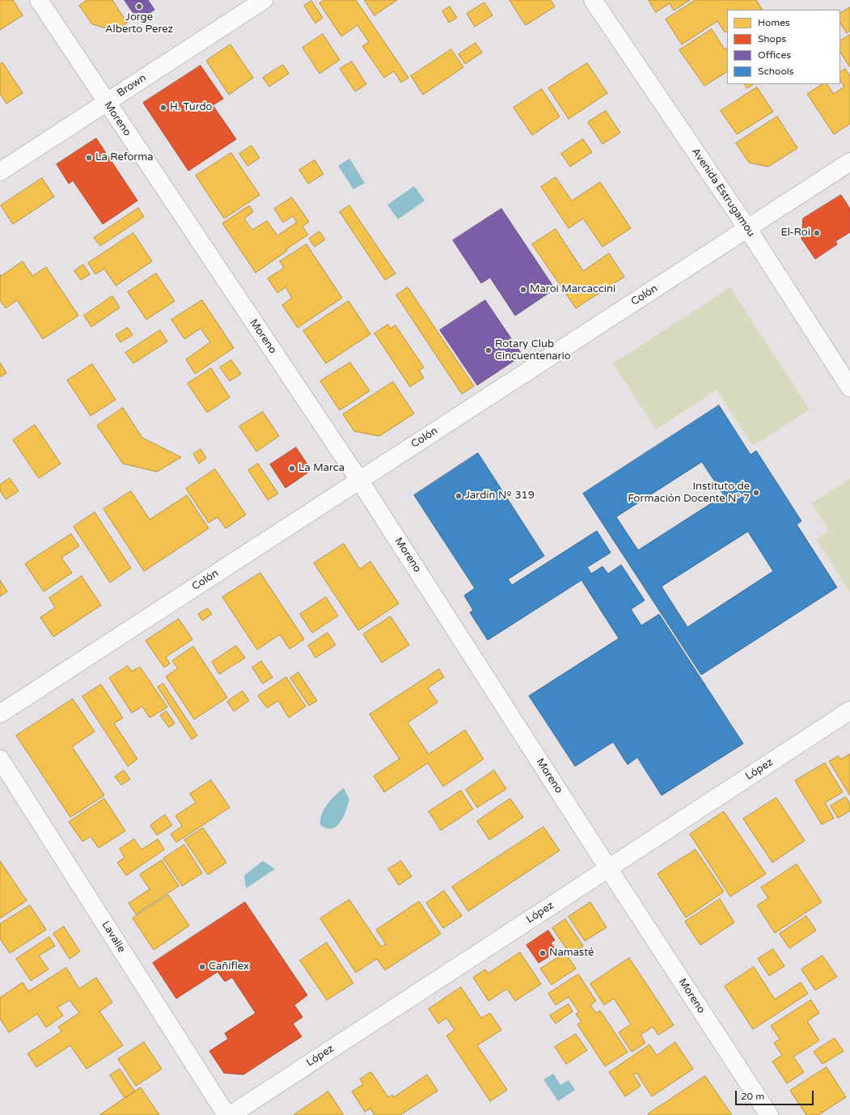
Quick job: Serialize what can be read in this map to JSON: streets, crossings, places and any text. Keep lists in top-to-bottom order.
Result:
{
  "streets": {
    "street": [
      "Brown",
      "Moreno",
      "Avenida Estrugamou",
      "Colón",
      "López",
      "Lavalle"
    ]
  },
  "crossings": [
    ["Brown", "Moreno"],
    ["Moreno", "Colón"],
    ["Moreno", "López"],
    ["Avenida Estrugamou", "Colón"]
  ],
  "places": [
    "Jorge Alberto Perez",
    "H. Turdo",
    "La Reforma",
    "El-Roi",
    "Maroi Marcaccini",
    "Rotary Club Cincuentenario",
    "La Marca",
    "Instituto de Formación Docente N° 7",
    "Jardín Nº 319",
    "Namasté",
    "Cañiflex"
  ],
  "legend": [
    "Homes",
    "Shops",
    "Offices",
    "Schools"
  ],
  "scale_bar": "20 m"
}
